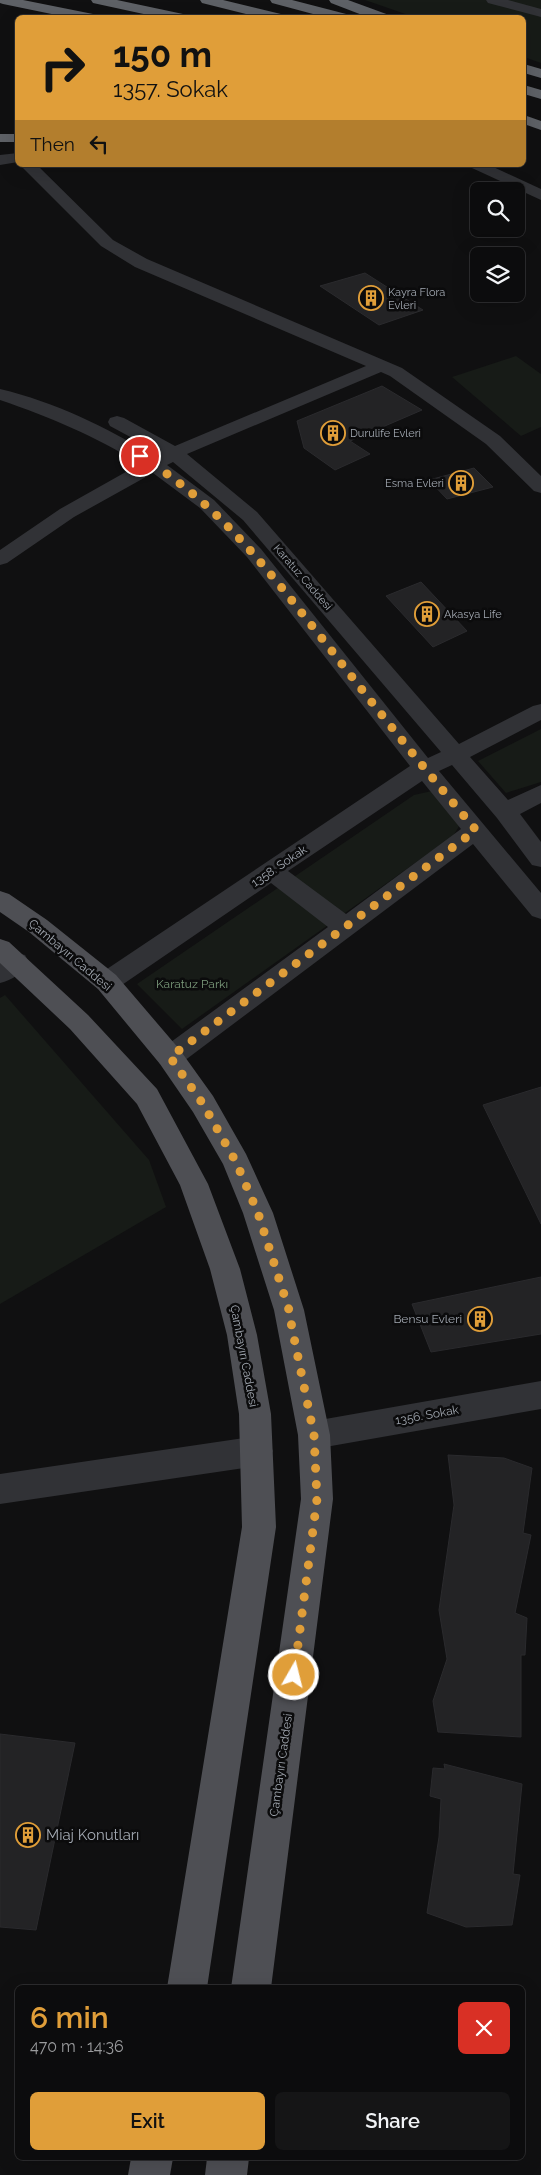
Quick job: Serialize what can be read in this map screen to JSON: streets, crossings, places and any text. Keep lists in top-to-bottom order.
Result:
{
  "streets": {
    "main road": ["Çambayırı Caddesi"],
    "street": ["Karatuz Caddesi", "1358. Sokak", "1356. Sokak"]
  },
  "crossings": [
    ["Karatuz Caddesi", "1358. Sokak"],
    ["1358. Sokak", "Çambayırı Caddesi"],
    ["Çambayırı Caddesi", "1356. Sokak"]
  ],
  "parks": ["Karatuz Parkı"],
  "places": {
    "building": [
      "Kayra Flora Evleri",
      "Durulife Evleri",
      "Esma Evleri",
      "Akasya Life",
      "Bensu Evleri",
      "Miaj Konutları"
    ]
  },
  "page": {
    "turn": ["150 m", "1357. Sokak"],
    "then": "Then",
    "heading": ["6 min", "470 m · 14:36"],
    "buttons": ["Exit", "Share"]
  }
}
